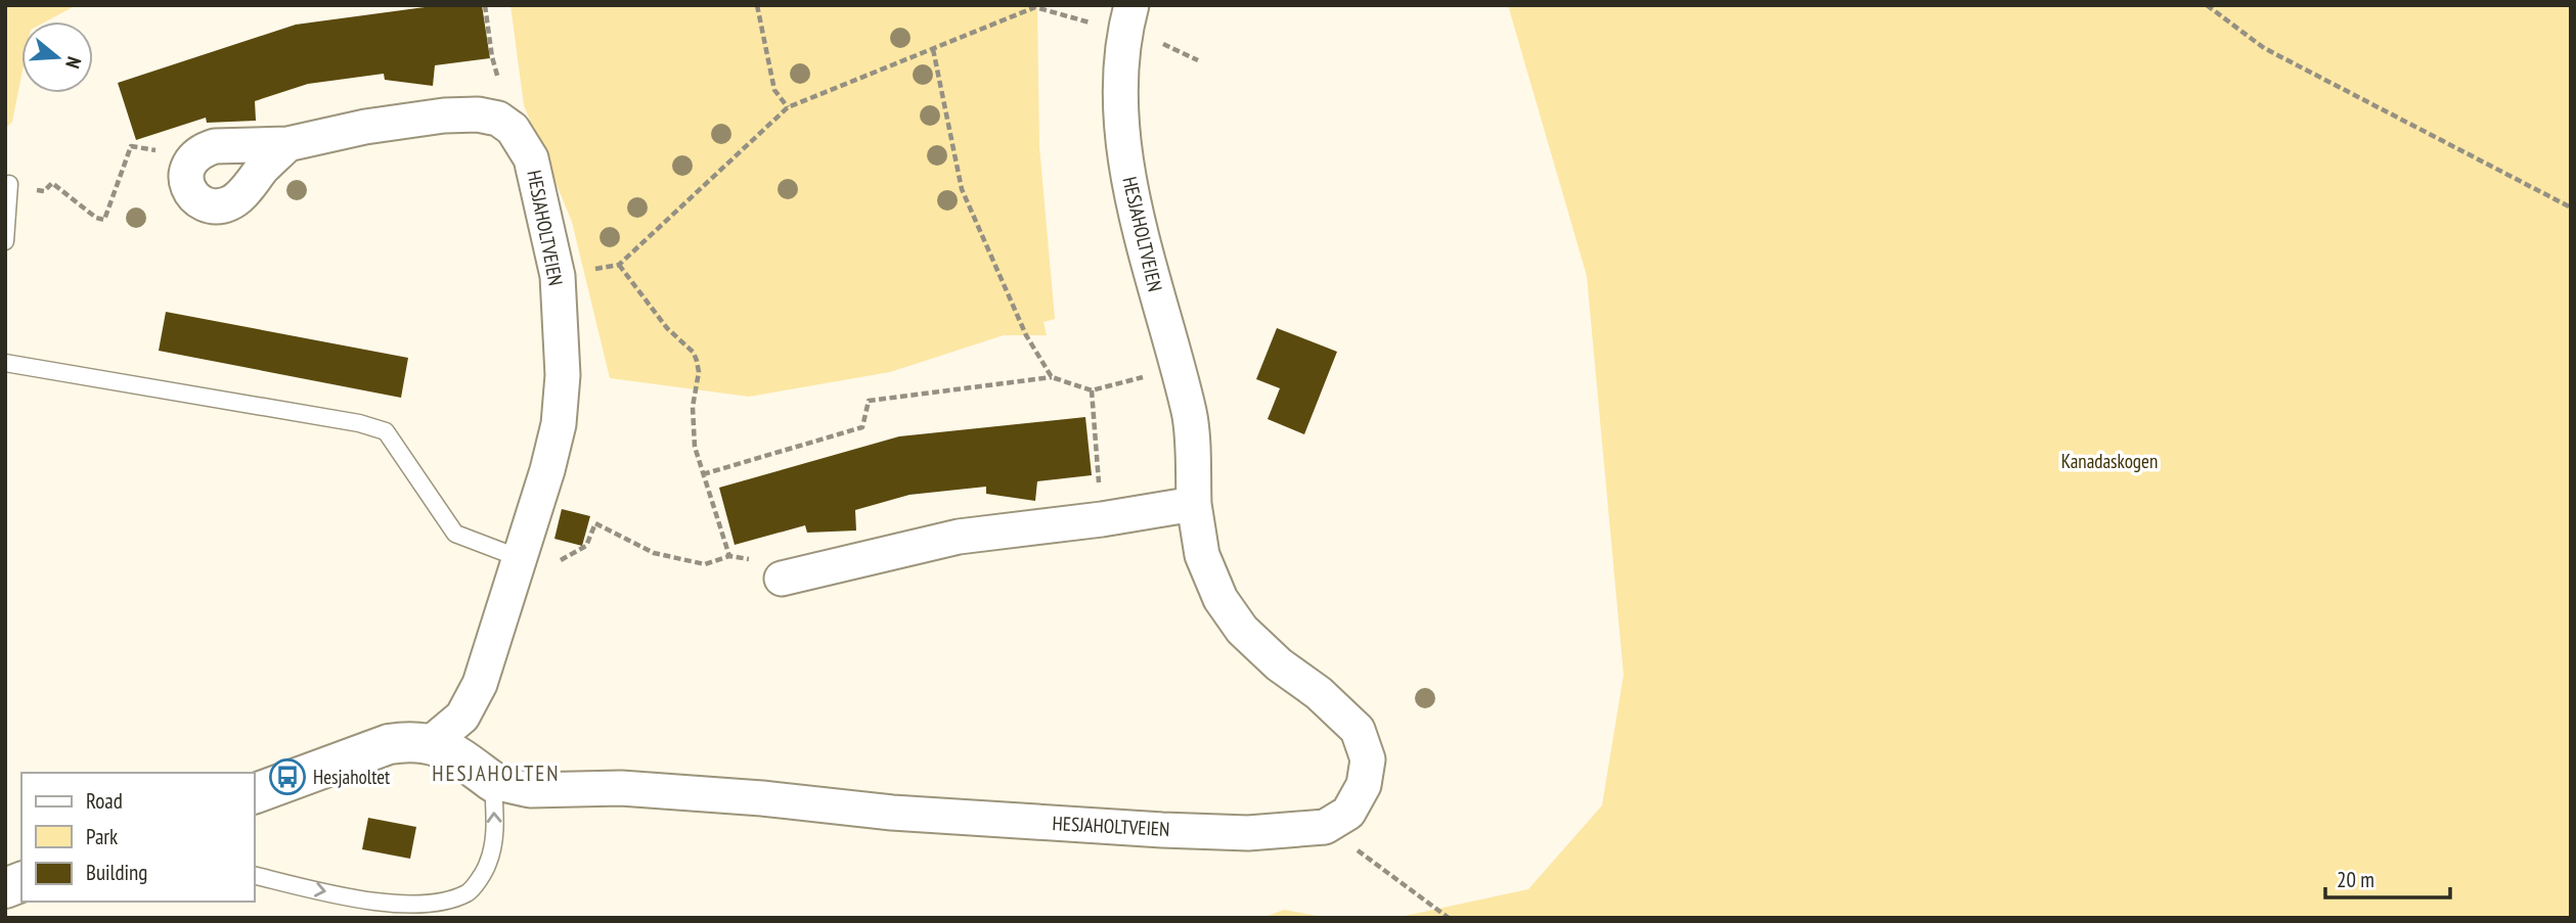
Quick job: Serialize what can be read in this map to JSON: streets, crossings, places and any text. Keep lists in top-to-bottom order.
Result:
{
  "streets": {
    "street": ["HESJAHOLTVEIEN"]
  },
  "districts": ["HESJAHOLTEN"],
  "parks": ["Kanadaskogen"],
  "places": {
    "bus stop": ["Hesjaholtet"]
  },
  "legend": ["Road", "Park", "Building"],
  "scale_bar": "20 m",
  "north": "right"
}
